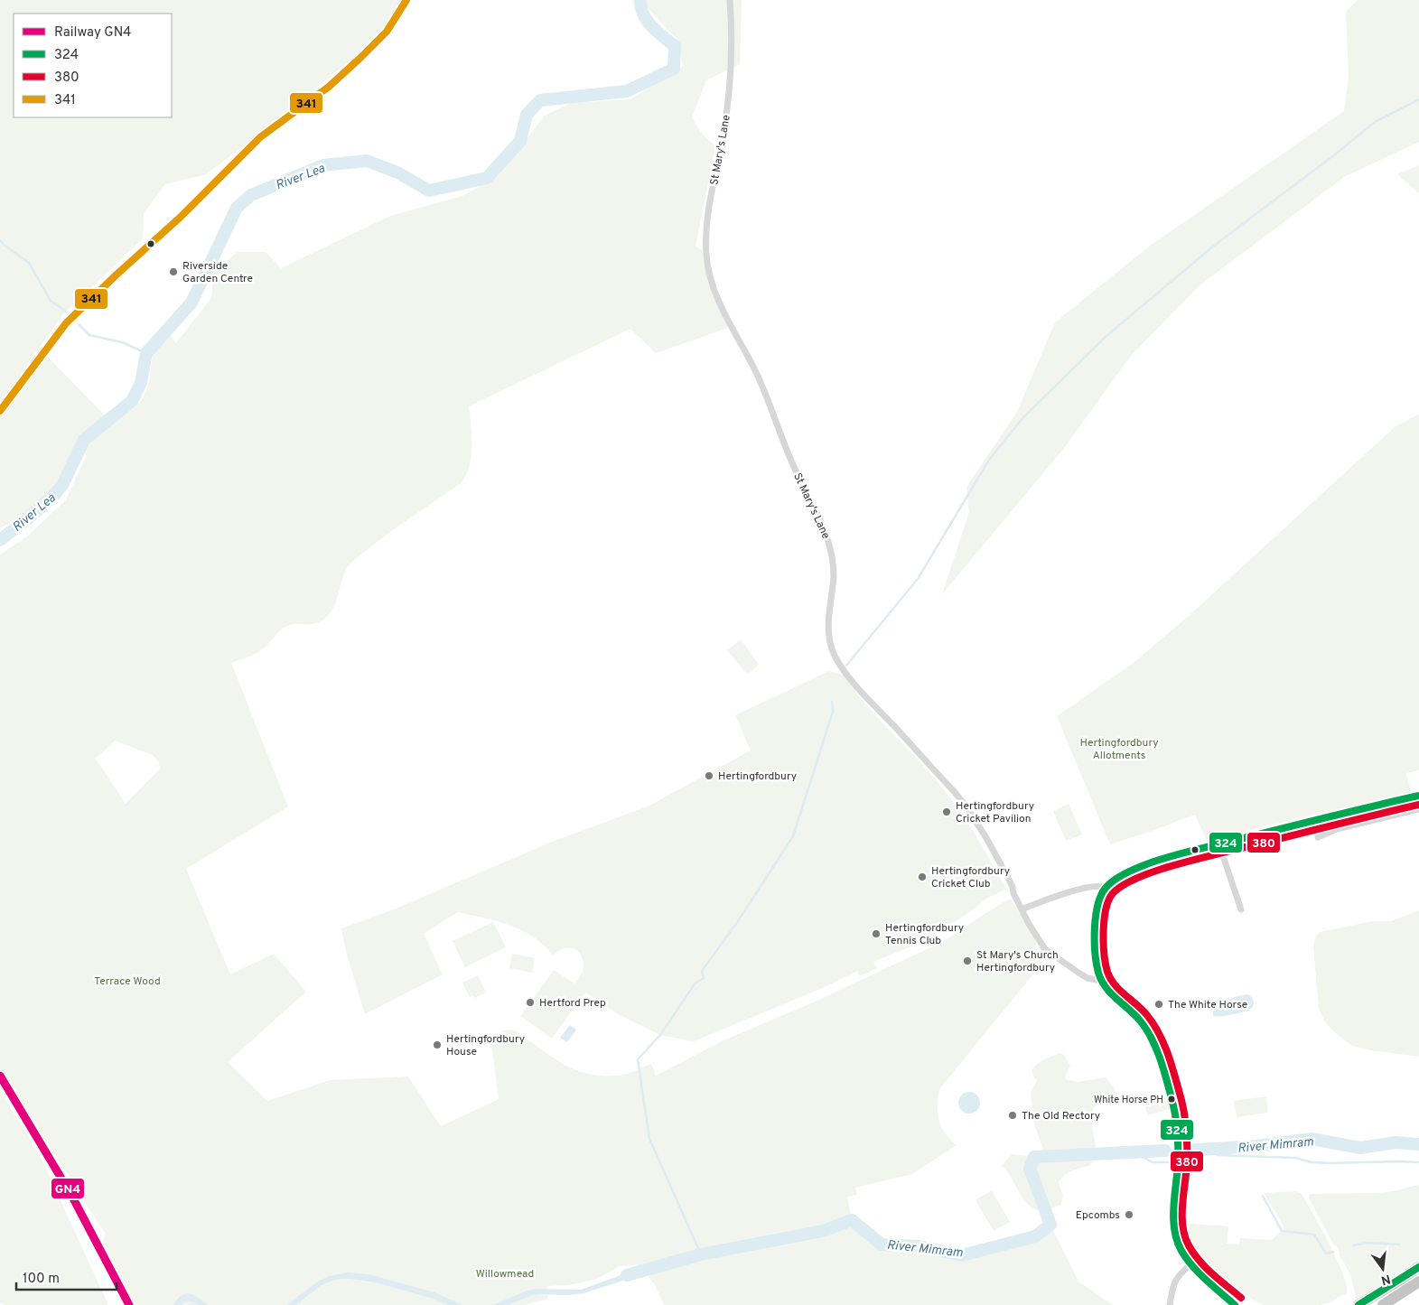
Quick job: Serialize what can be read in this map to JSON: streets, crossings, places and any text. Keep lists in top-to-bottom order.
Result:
{
  "streets": {
    "street": ["St Mary's Lane"]
  },
  "water": ["River Lea", "River Mimram"],
  "parks": ["Hertingfordbury Allotments", "Terrace Wood", "Willowmead"],
  "places": [
    "Riverside Garden Centre",
    "Hertingfordbury",
    "Hertingfordbury Cricket Pavilion",
    "Hertingfordbury Cricket Club",
    "Hertingfordbury Tennis Club",
    "St Mary's Church Hertingfordbury",
    "Hertford Prep",
    "The White Horse",
    "Hertingfordbury House",
    "White Horse PH",
    "The Old Rectory",
    "Epcombs"
  ],
  "lines": [
    "transit line 341",
    "transit line 324",
    "transit line 380",
    "rail line GN4"
  ],
  "legend": [
    "Railway GN4",
    "324",
    "380",
    "341"
  ],
  "scale_bar": "100 m",
  "north": "bottom"
}
